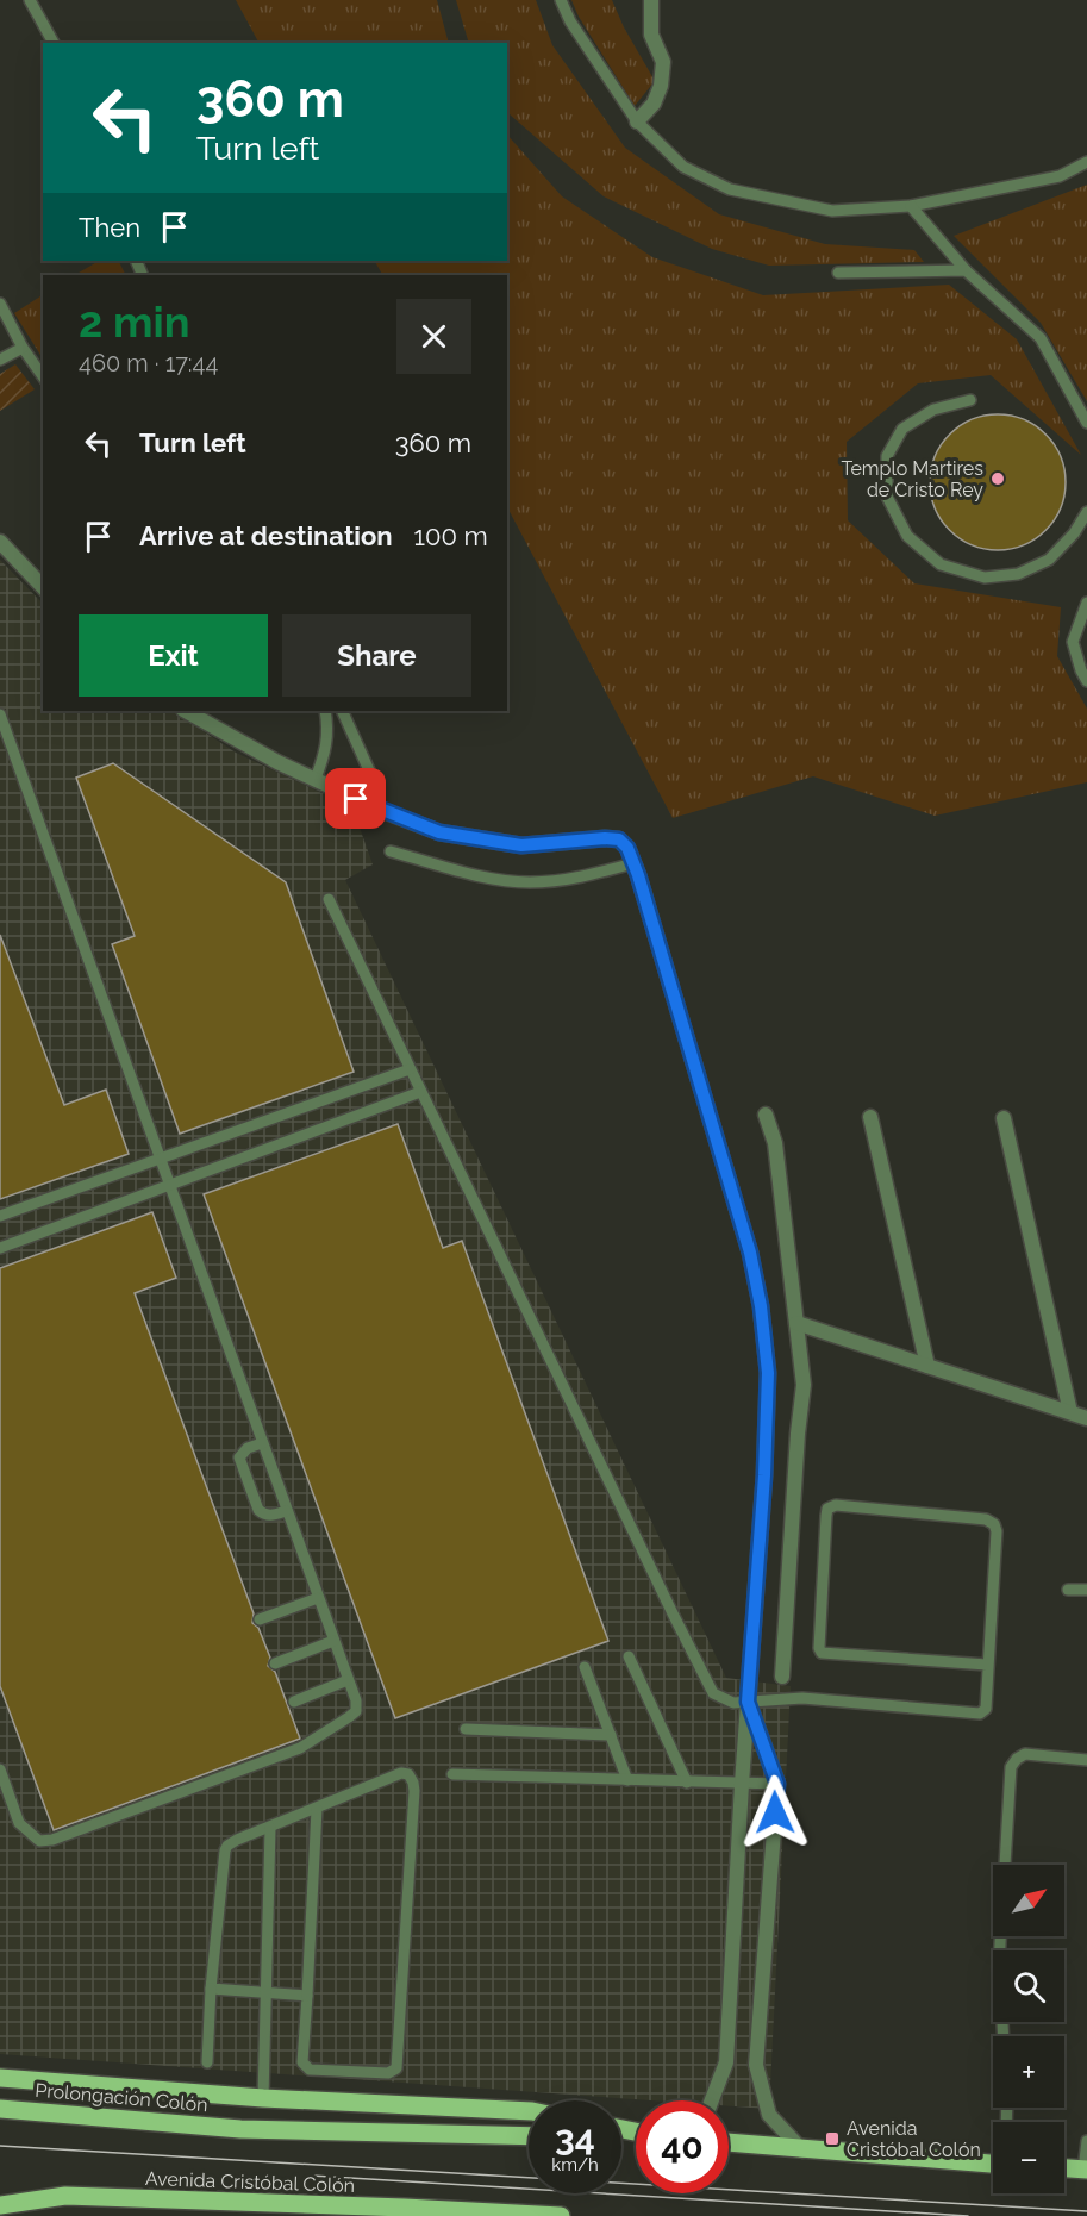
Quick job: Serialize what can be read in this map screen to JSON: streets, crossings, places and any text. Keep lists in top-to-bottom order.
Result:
{
  "streets": {
    "main road": ["Prolongación Colón", "Avenida Cristóbal Colón"]
  },
  "places": {
    "other": ["Templo Martires de Cristo Rey"],
    "transit": ["Avenida Cristóbal Colón"]
  },
  "north": "top right",
  "page": {
    "turn": ["360 m", "Turn left"],
    "then": "Then",
    "heading": ["2 min", "460 m · 17:44"],
    "list": [
      {
        "name": "Turn left",
        "value": "360 m"
      },
      {
        "name": "Arrive at destination",
        "value": "100 m"
      }
    ],
    "buttons": ["Exit", "Share"],
    "map_buttons": ["+", "−"],
    "speed": "34 km/h",
    "limit": "40"
  }
}
